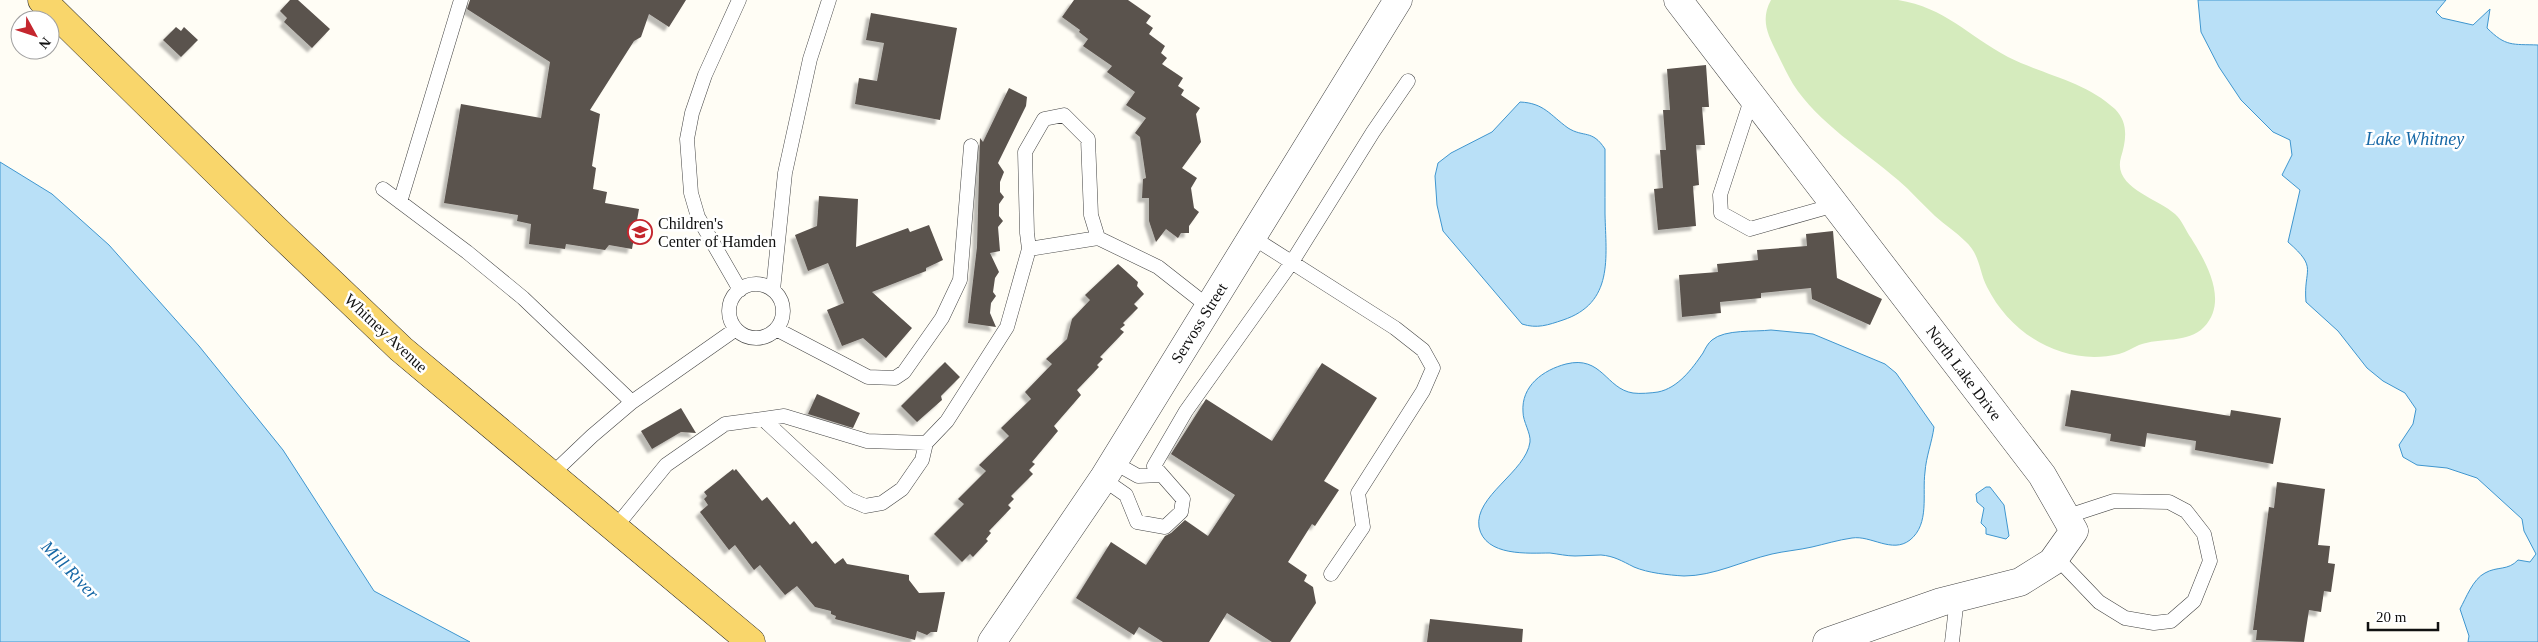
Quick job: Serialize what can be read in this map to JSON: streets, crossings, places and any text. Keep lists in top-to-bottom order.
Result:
{
  "streets": {
    "main road": ["Whitney Avenue"],
    "street": ["Servoss Street", "North Lake Drive"]
  },
  "water": ["Lake Whitney", "Mill River"],
  "places": {
    "school or university": ["Children's Center of Hamden"]
  },
  "scale_bar": "20 m",
  "north": "bottom right"
}
